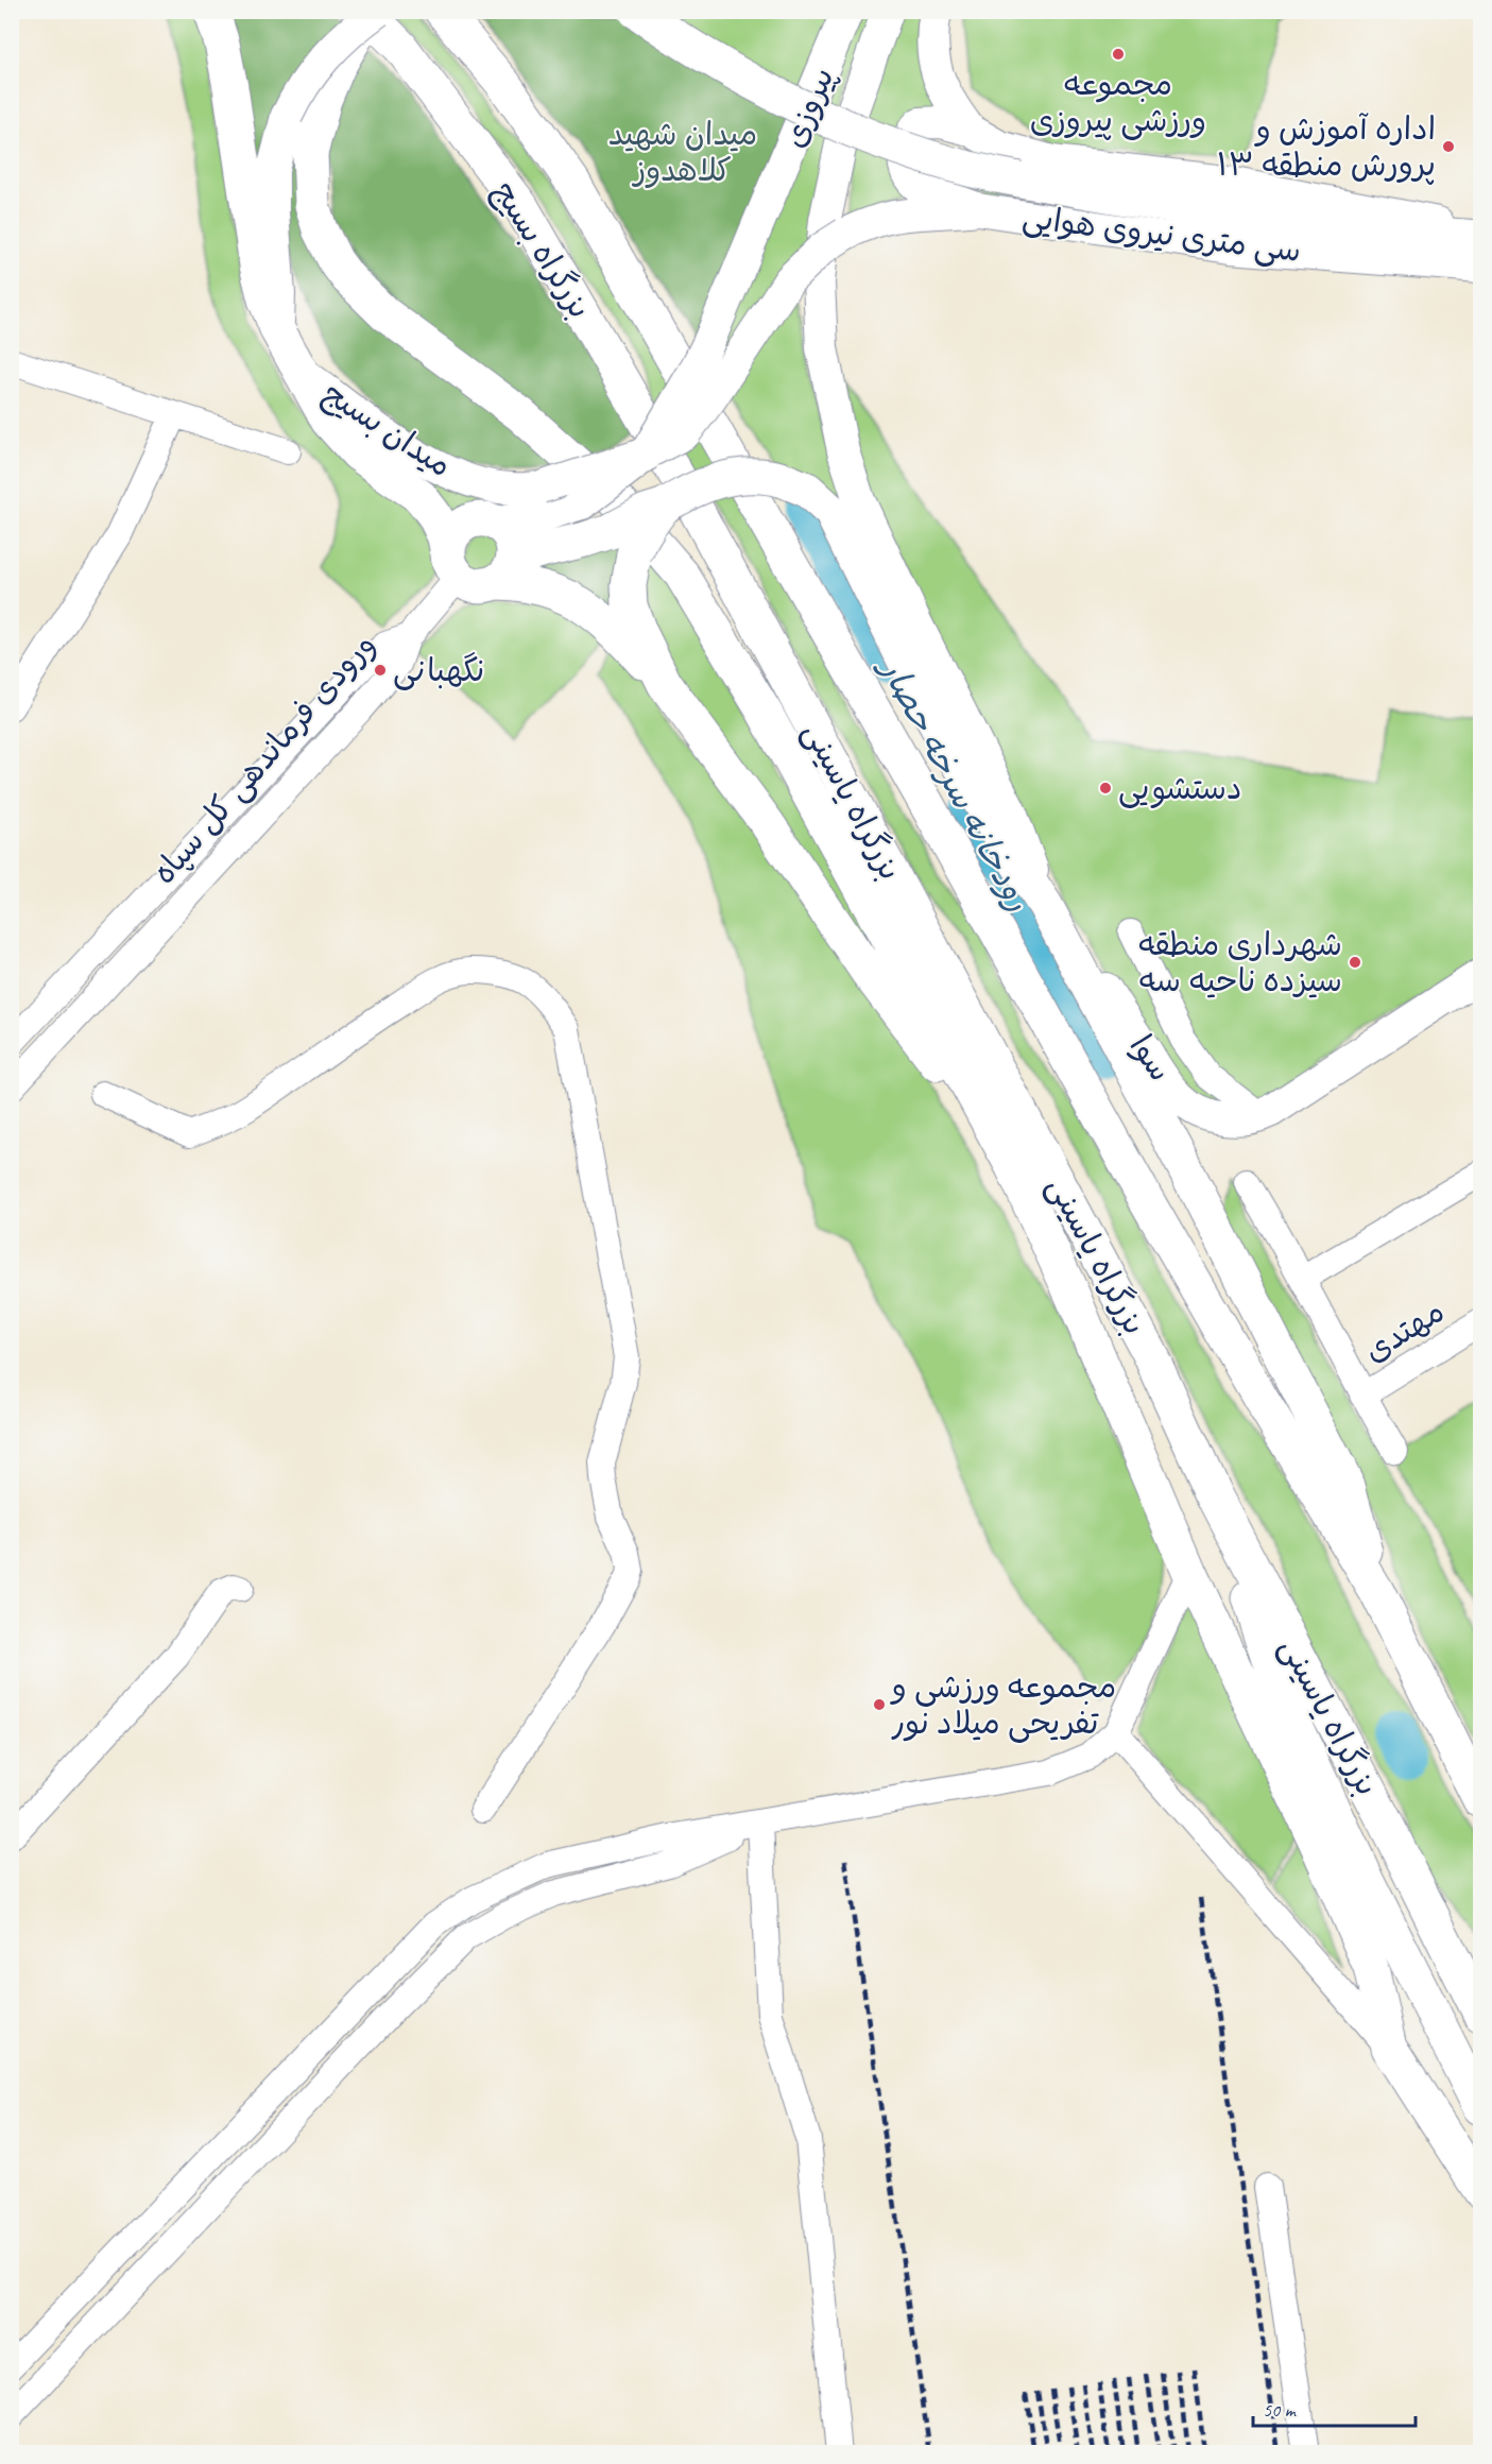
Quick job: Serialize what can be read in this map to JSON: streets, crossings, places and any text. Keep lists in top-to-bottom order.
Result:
{
  "streets": {
    "highway": ["بزرگراه بسیج", "بزرگراه یاسینی"],
    "main road": [
      "پیروزی",
      "سی متری نیروی هوایی",
      "میدان بسیج",
      "سوا"
    ],
    "street": ["ورودی فرماندهی کل سپاه", "مهتدی"]
  },
  "crossings": [
    ["پیروزی", "سی متری نیروی هوایی"],
    ["پیروزی", "میدان بسیج"],
    ["سی متری نیروی هوایی", "میدان بسیج"],
    ["بزرگراه بسیج", "بزرگراه یاسینی"]
  ],
  "water": ["رودخانه سرخه حصار"],
  "parks": ["میدان شهید کلاهدوز"],
  "places": [
    "مجموعه ورزشی پیروزی",
    "اداره آموزش و پرورش منطقه ۱۳",
    "نگهبانی",
    "دستشویی",
    "شهرداری منطقه سیزده ناحیه سه",
    "مجموعه ورزشی و تفریحی میلاد نور"
  ],
  "scale_bar": "50 m"
}
